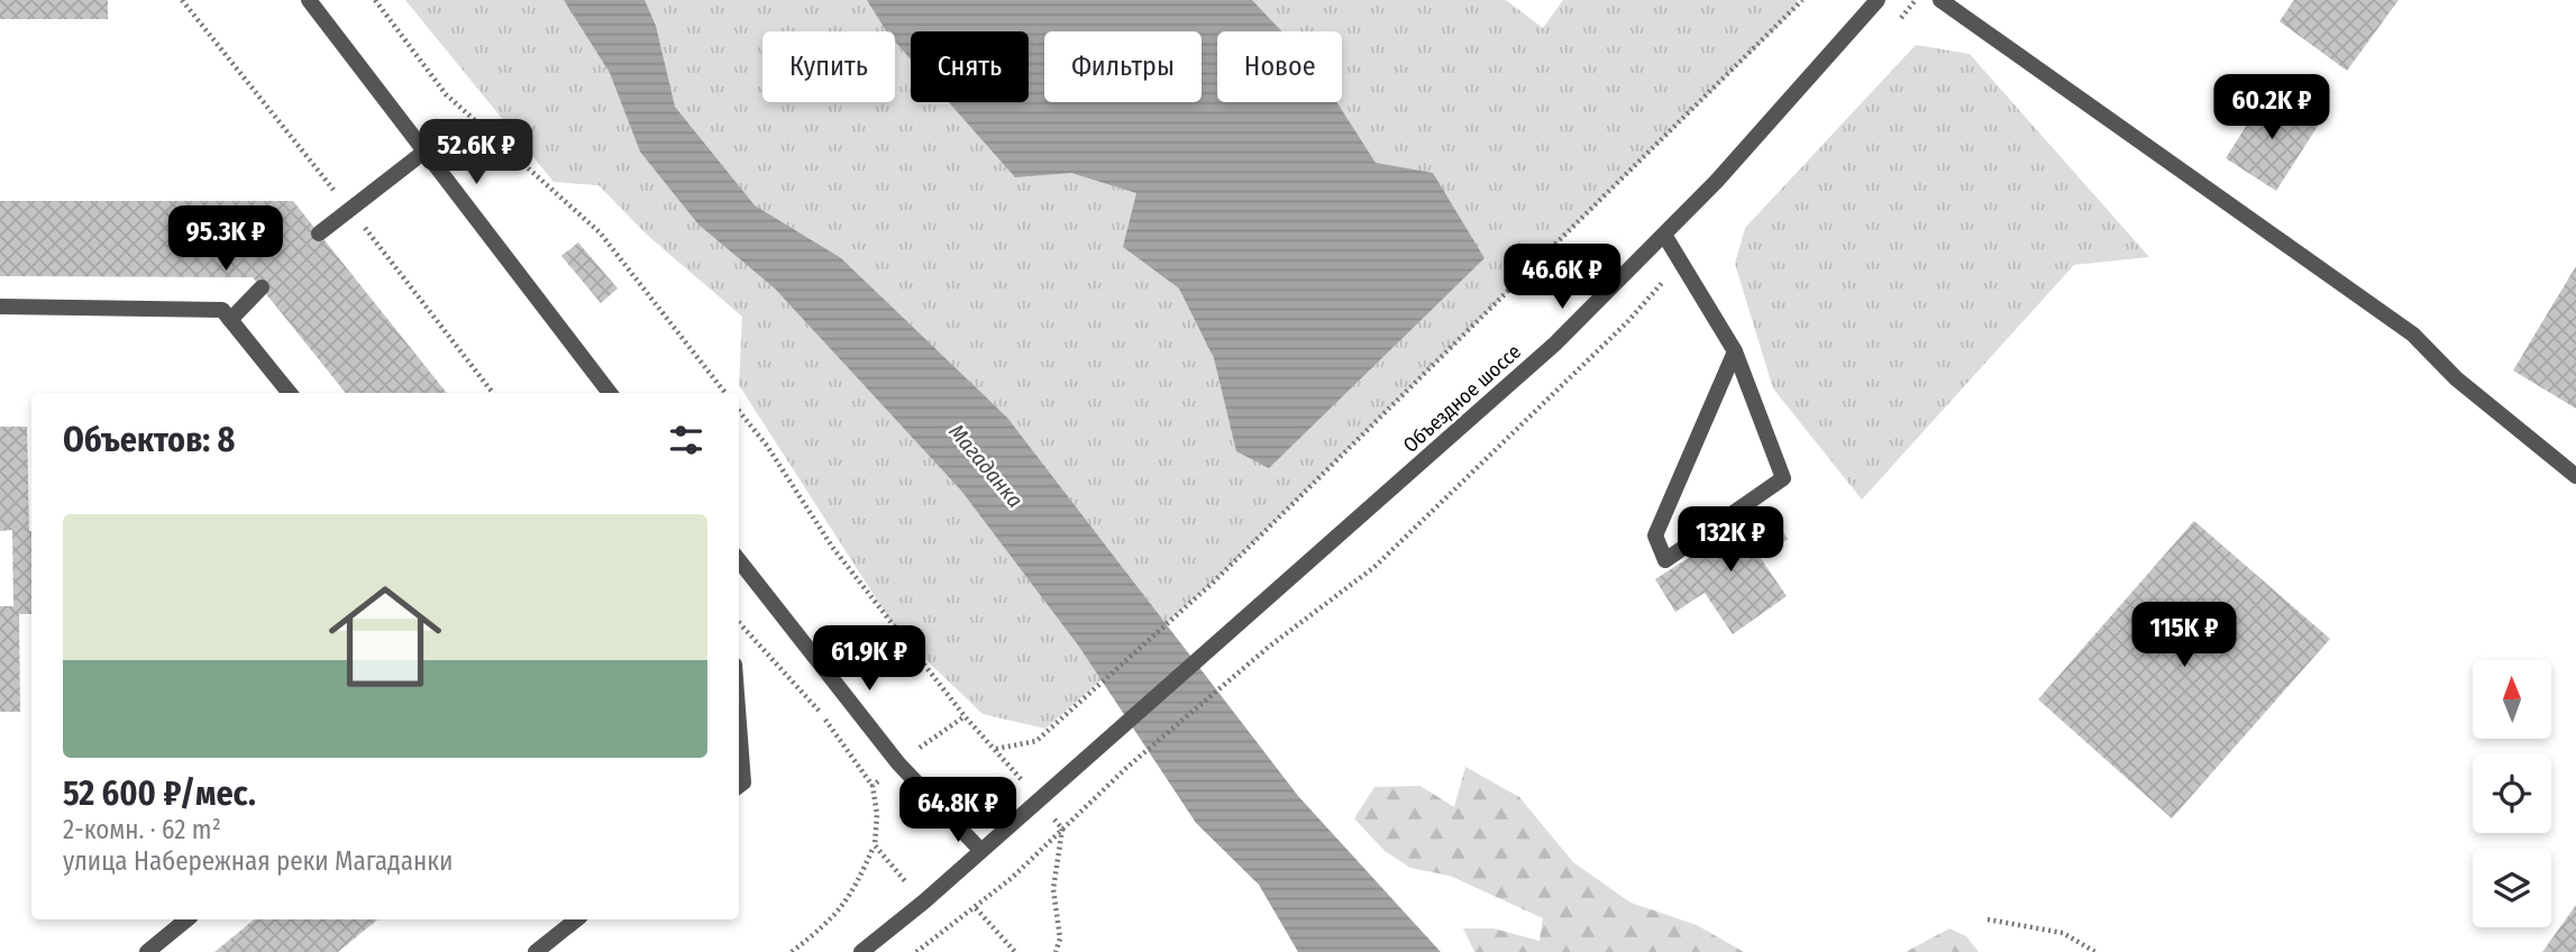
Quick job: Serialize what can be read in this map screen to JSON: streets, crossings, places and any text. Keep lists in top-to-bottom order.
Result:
{
  "streets": {
    "street": ["Объездное шоссе"]
  },
  "water": ["Магаданка"],
  "north": "top",
  "page": {
    "chip": [
      "Купить",
      "Снять",
      "Фильтры",
      "Новое"
    ],
    "price": [
      "60.2K ₽",
      "52.6K ₽",
      "95.3K ₽",
      "46.6K ₽",
      "132K ₽",
      "115K ₽",
      "61.9K ₽",
      "64.8K ₽"
    ],
    "heading": "Объектов: 8",
    "list": [
      {
        "name": "52 600 ₽/мес.",
        "note": "2-комн. · 62 m² · улица Набережная реки Магаданки"
      }
    ]
  }
}
